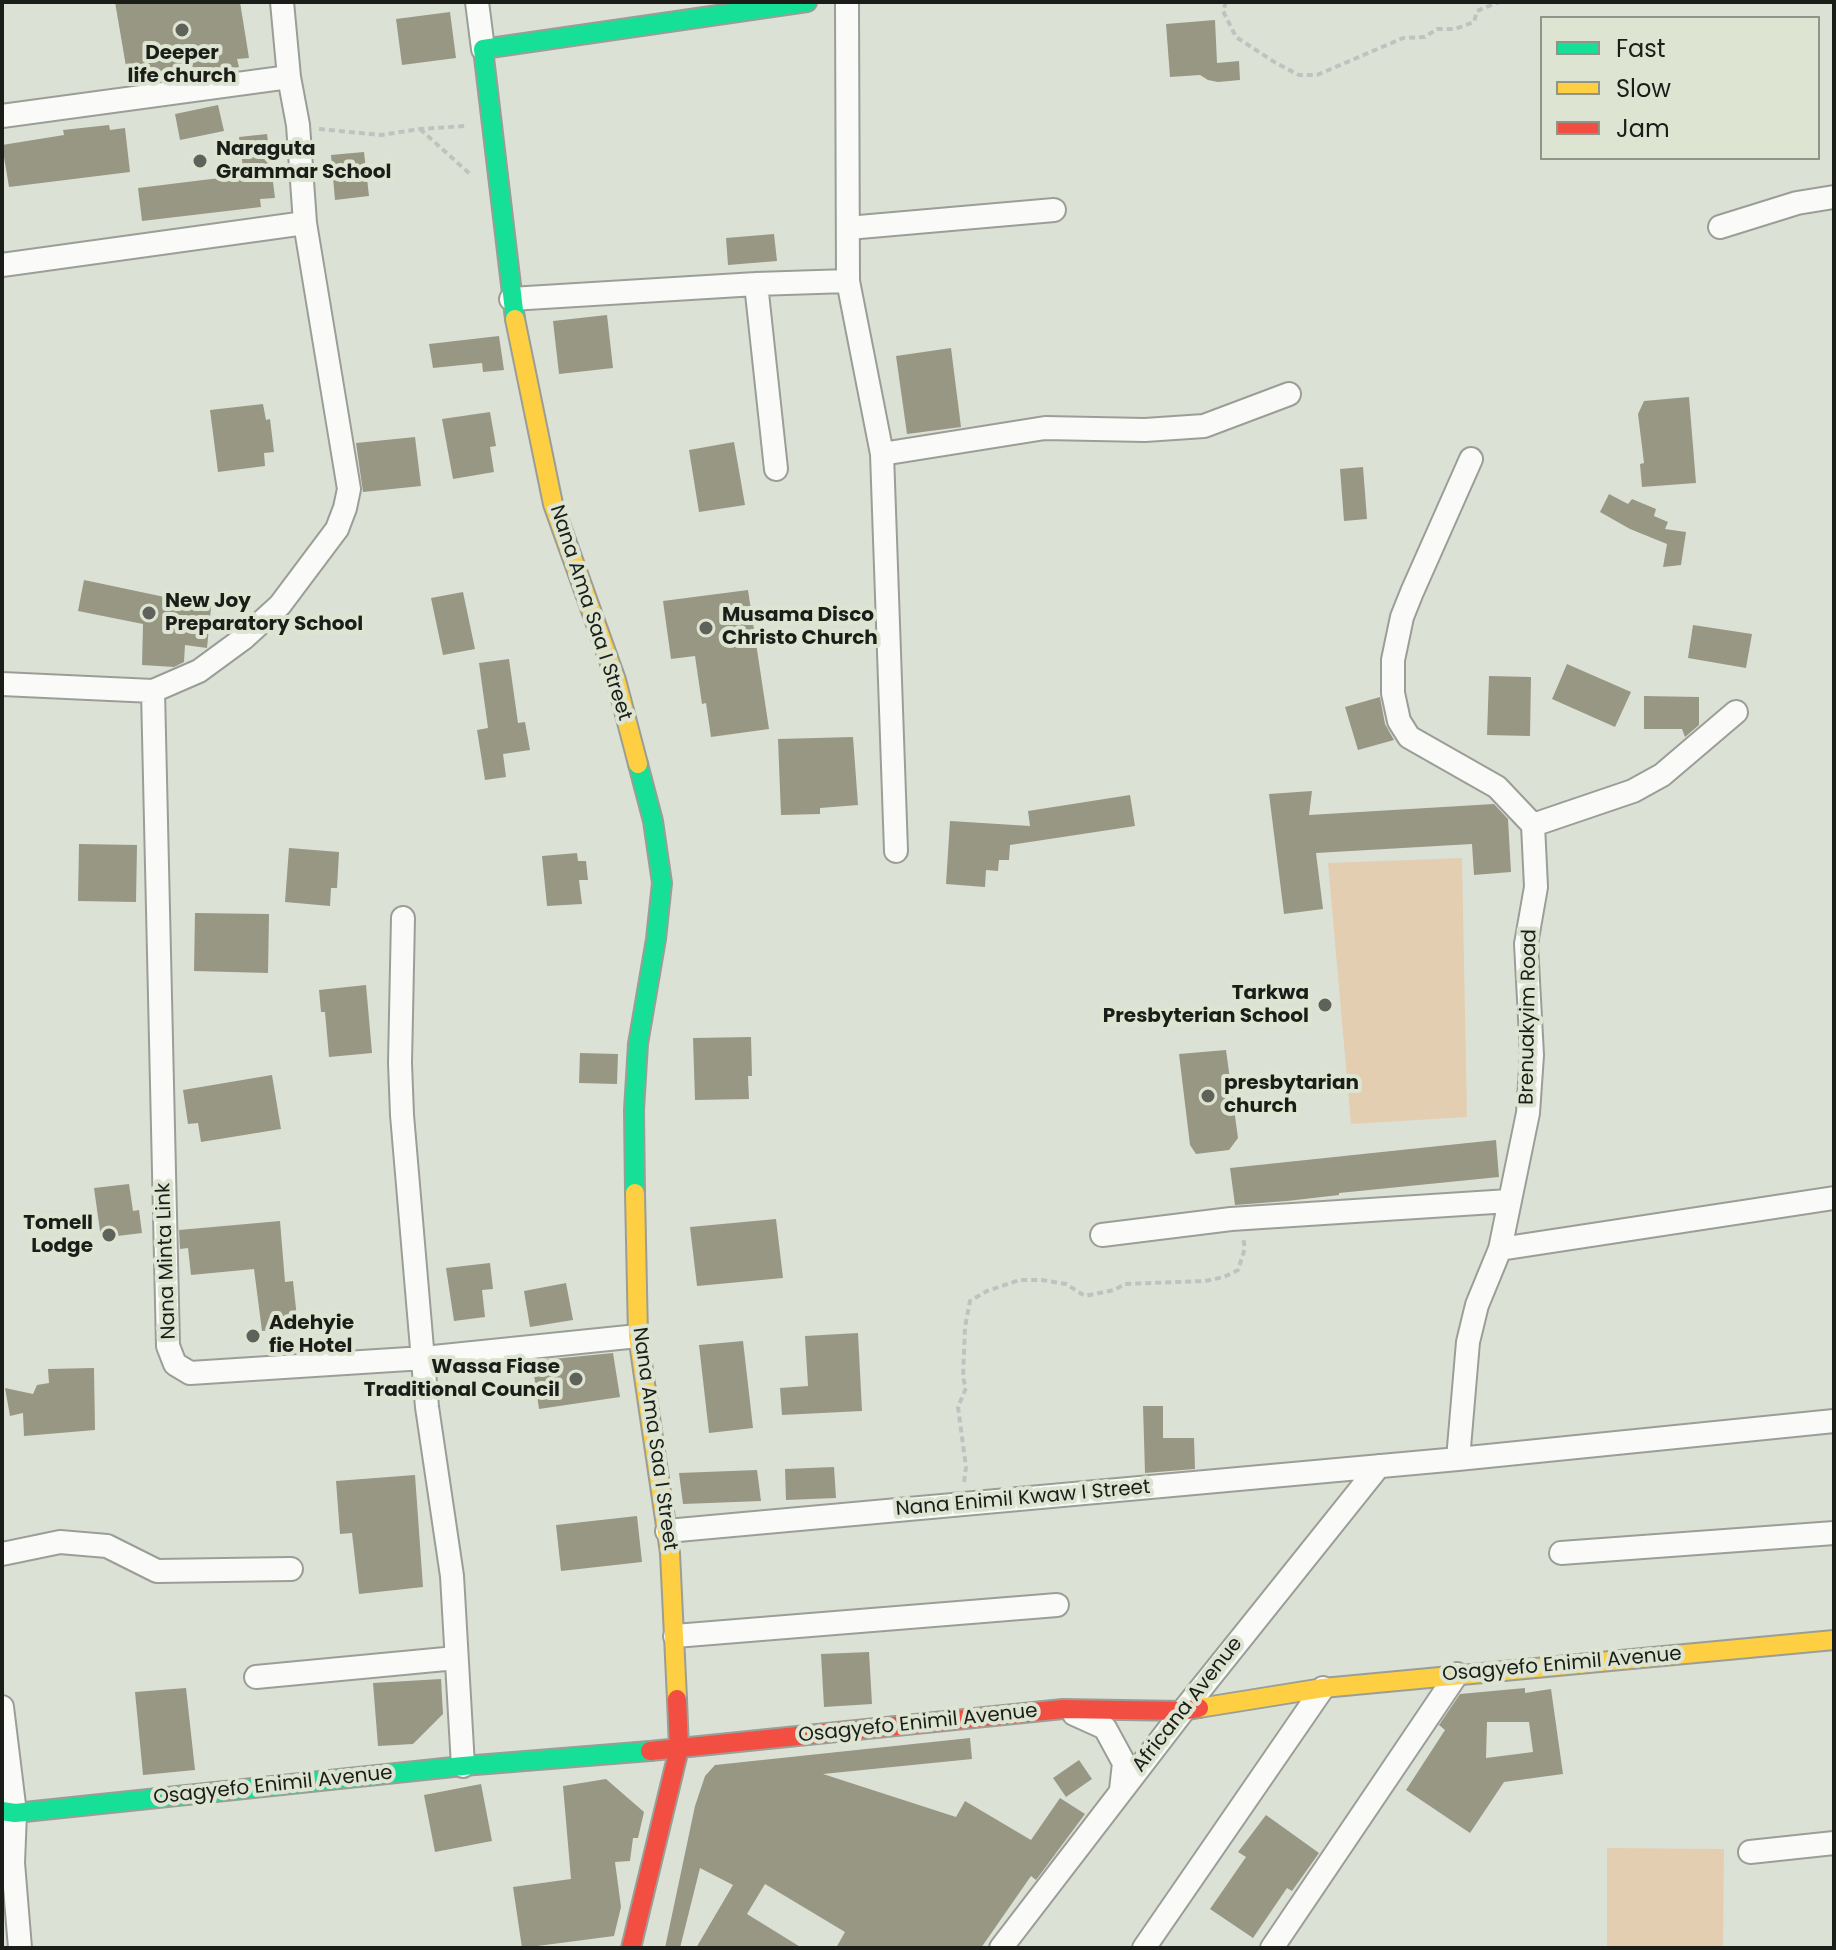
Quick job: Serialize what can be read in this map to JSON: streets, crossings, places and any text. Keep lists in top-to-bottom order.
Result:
{
  "streets": {
    "street": [
      "Nana Ama Saa I Street",
      "Brenuakyim Road",
      "Nana Minta Link",
      "Nana Enimil Kwaw I Street",
      "Osagyefo Enimil Avenue",
      "Africana Avenue"
    ]
  },
  "crossings": [
    ["Nana Ama Saa I Street", "Nana Minta Link"],
    ["Nana Ama Saa I Street", "Nana Enimil Kwaw I Street"],
    ["Nana Ama Saa I Street", "Osagyefo Enimil Avenue"],
    ["Brenuakyim Road", "Nana Enimil Kwaw I Street"],
    ["Nana Enimil Kwaw I Street", "Africana Avenue"],
    ["Osagyefo Enimil Avenue", "Africana Avenue"]
  ],
  "places": [
    "Deeper life church",
    "Naraguta Grammar School",
    "New Joy Preparatory School",
    "Musama Disco Christo Church",
    "Tarkwa Presbyterian School",
    "presbytarian church",
    "Tomell Lodge",
    "Adehyie fie Hotel",
    "Wassa Fiase Traditional Council"
  ],
  "legend": ["Fast", "Slow", "Jam"]
}
